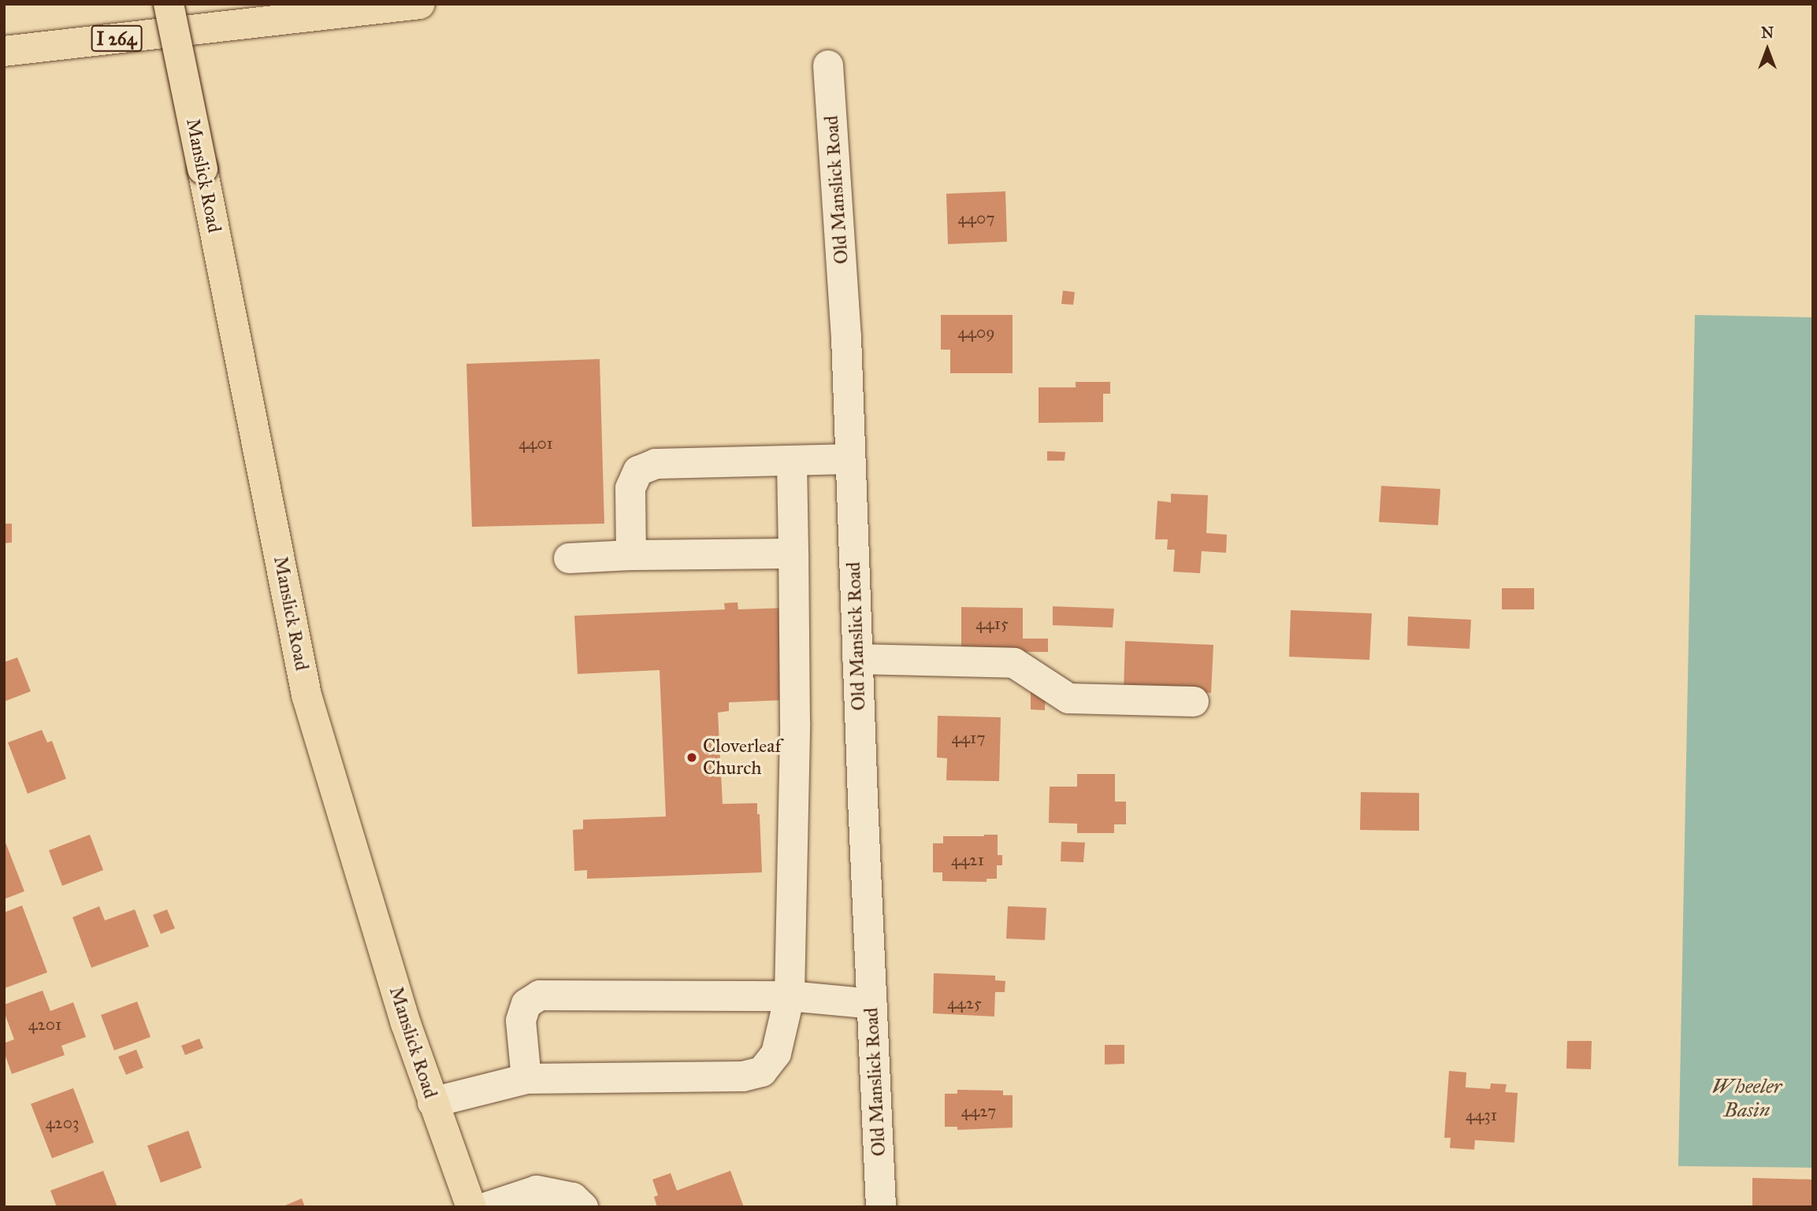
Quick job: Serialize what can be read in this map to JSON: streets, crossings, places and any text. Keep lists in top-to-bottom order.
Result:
{
  "streets": {
    "main road": ["I 264", "Manslick Road"],
    "street": ["Old Manslick Road"]
  },
  "water": ["Wheeler Basin"],
  "places": ["Cloverleaf Church"],
  "house_numbers": [
    "4407",
    "4409",
    "4401",
    "4415",
    "4417",
    "4421",
    "4425",
    "4201",
    "4427",
    "4431",
    "4203"
  ],
  "north": "top"
}
